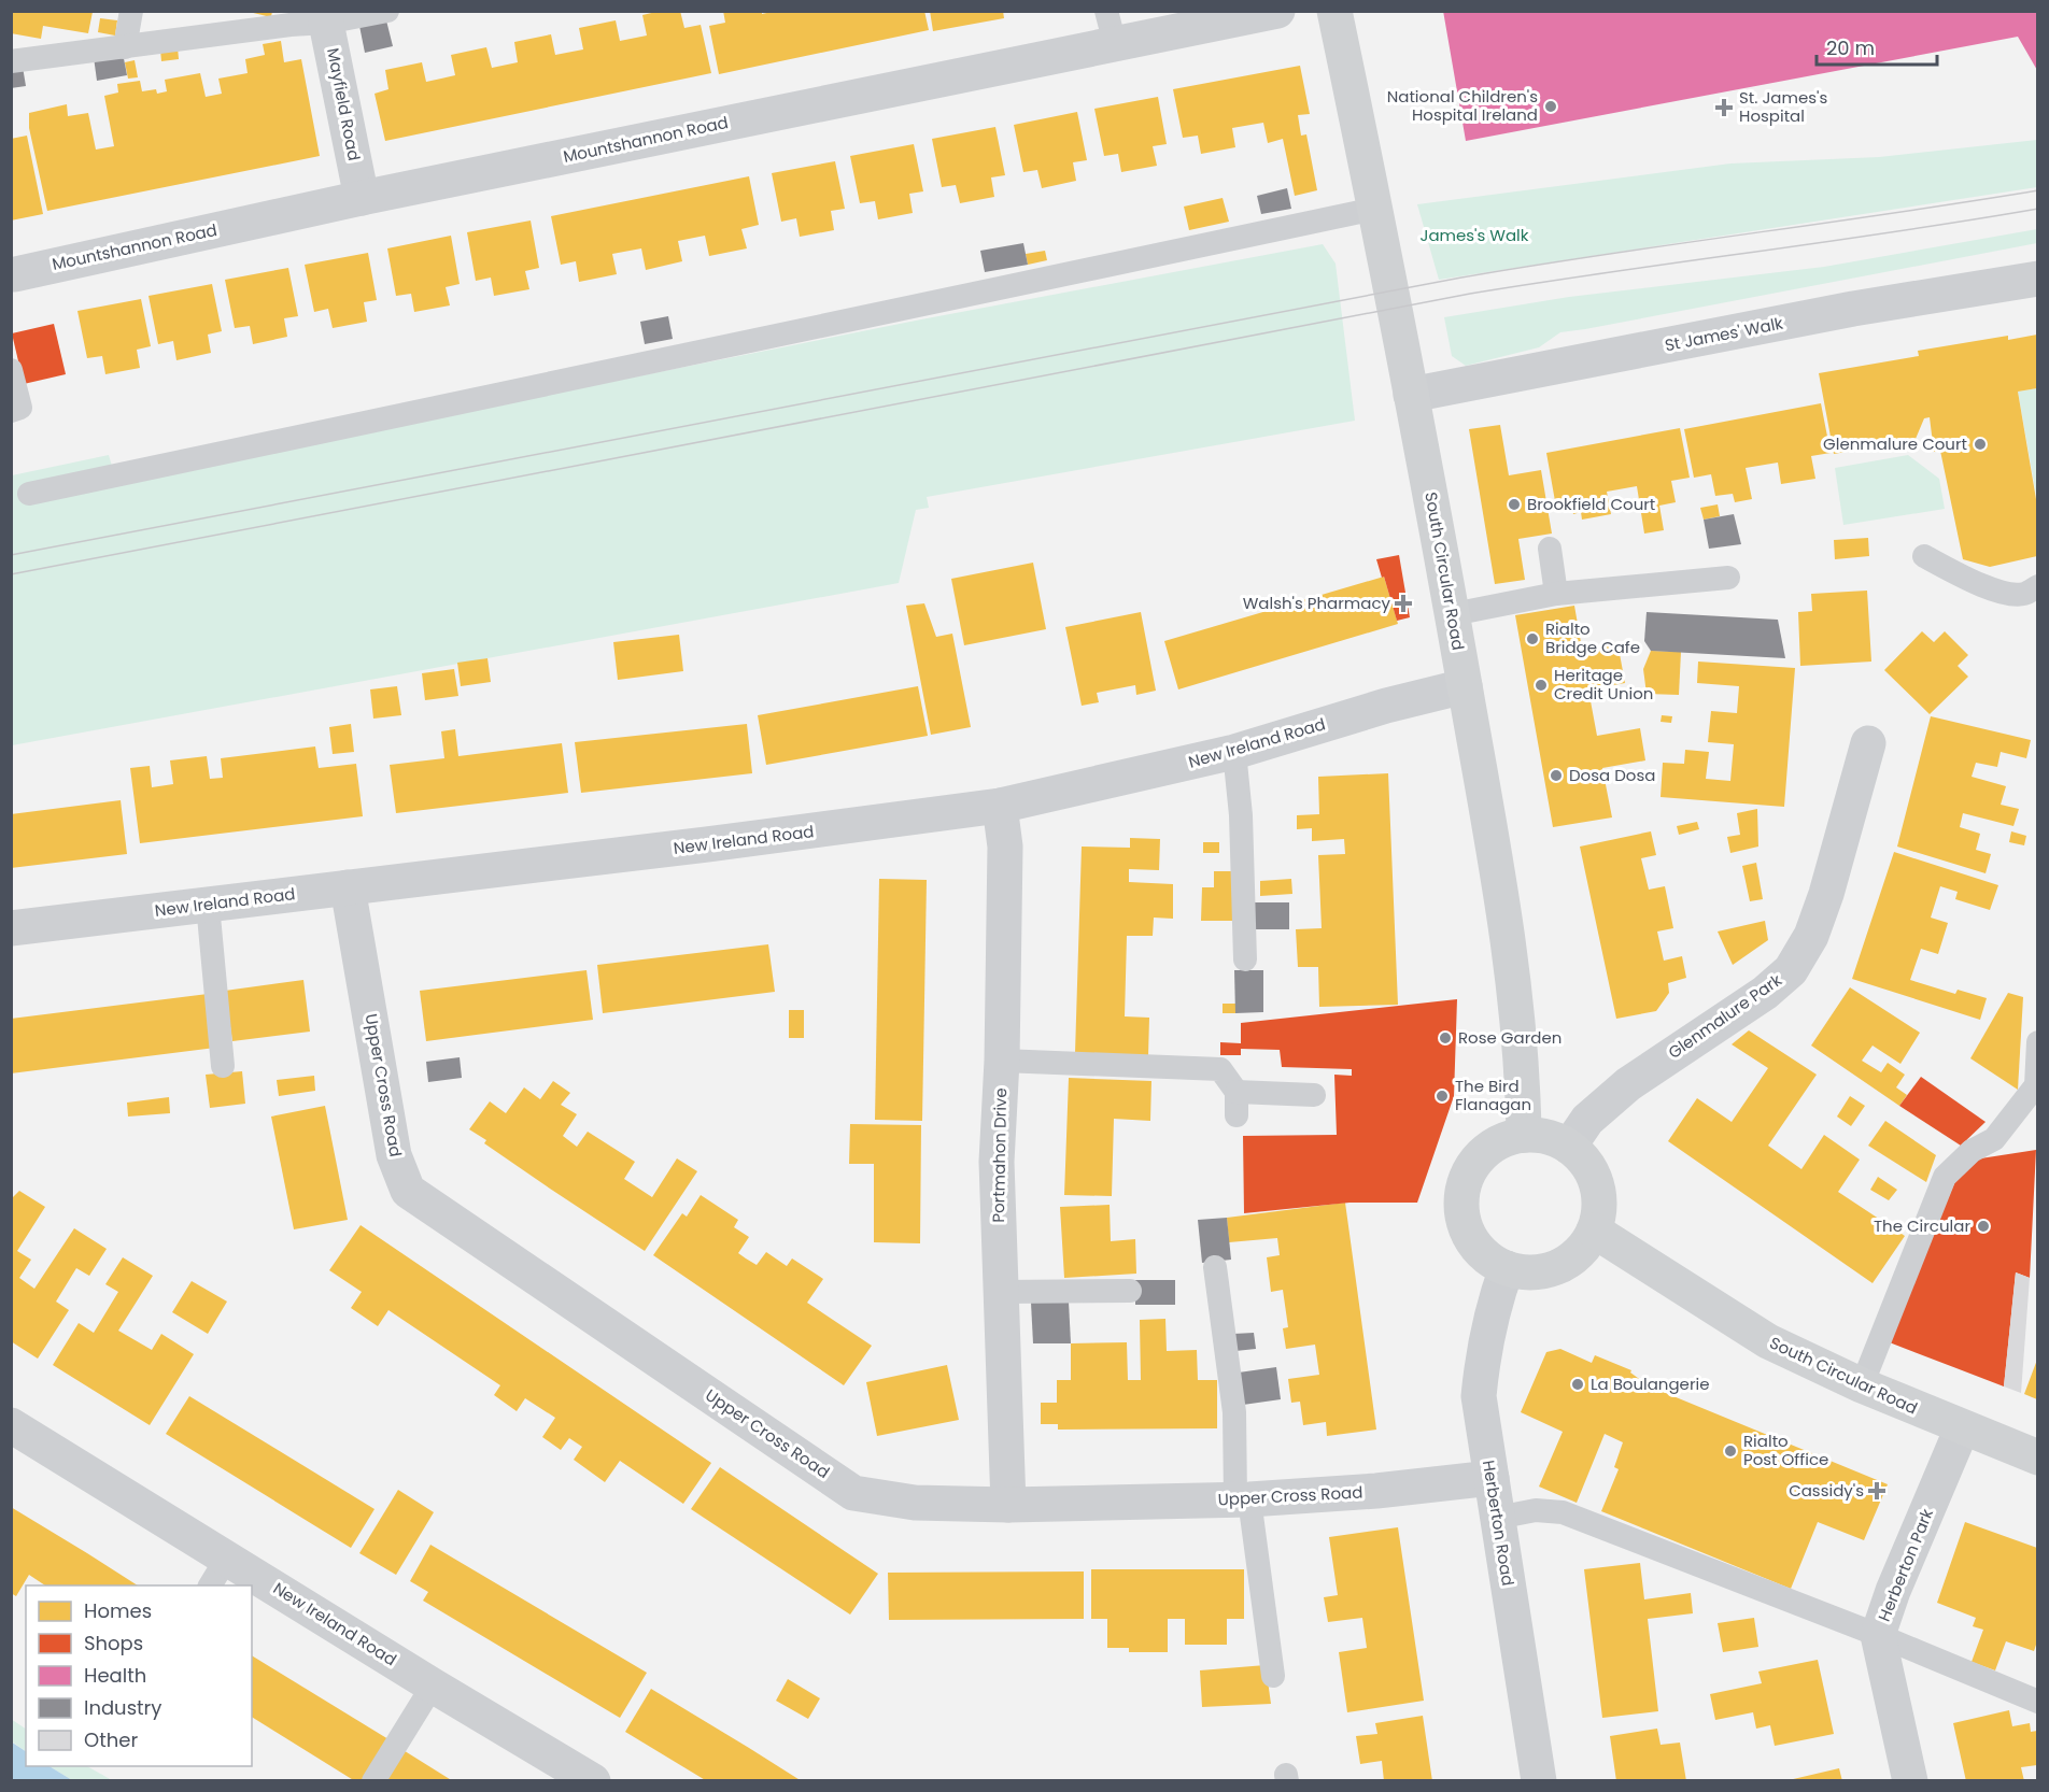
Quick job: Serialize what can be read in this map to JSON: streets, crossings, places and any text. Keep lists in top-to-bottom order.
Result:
{
  "streets": {
    "main road": ["South Circular Road"],
    "street": [
      "Mayfield Road",
      "Mountshannon Road",
      "St James' Walk",
      "New Ireland Road",
      "Glenmalure Park",
      "Upper Cross Road",
      "Portmahon Drive",
      "Herberton Road",
      "Herberton Park"
    ]
  },
  "crossings": [
    ["Mayfield Road", "Mountshannon Road"],
    ["St James' Walk", "South Circular Road"],
    ["South Circular Road", "New Ireland Road"],
    ["South Circular Road", "Glenmalure Park"],
    ["South Circular Road", "Herberton Road"],
    ["South Circular Road", "Herberton Park"],
    ["New Ireland Road", "Upper Cross Road"],
    ["New Ireland Road", "Portmahon Drive"],
    ["Glenmalure Park", "Herberton Road"],
    ["Upper Cross Road", "Portmahon Drive"],
    ["Upper Cross Road", "Herberton Road"]
  ],
  "parks": ["James's Walk"],
  "places": {
    "other": [
      "National Children's Hospital Ireland",
      "Glenmalure Court",
      "Brookfield Court",
      "Rialto Bridge Cafe",
      "Heritage Credit Union",
      "Dosa Dosa",
      "Rose Garden",
      "The Bird Flanagan",
      "The Circular",
      "La Boulangerie",
      "Rialto Post Office"
    ],
    "health": ["St. James's Hospital", "Walsh's Pharmacy", "Cassidy's"]
  },
  "legend": [
    "Homes",
    "Shops",
    "Health",
    "Industry",
    "Other"
  ],
  "scale_bar": "20 m"
}
